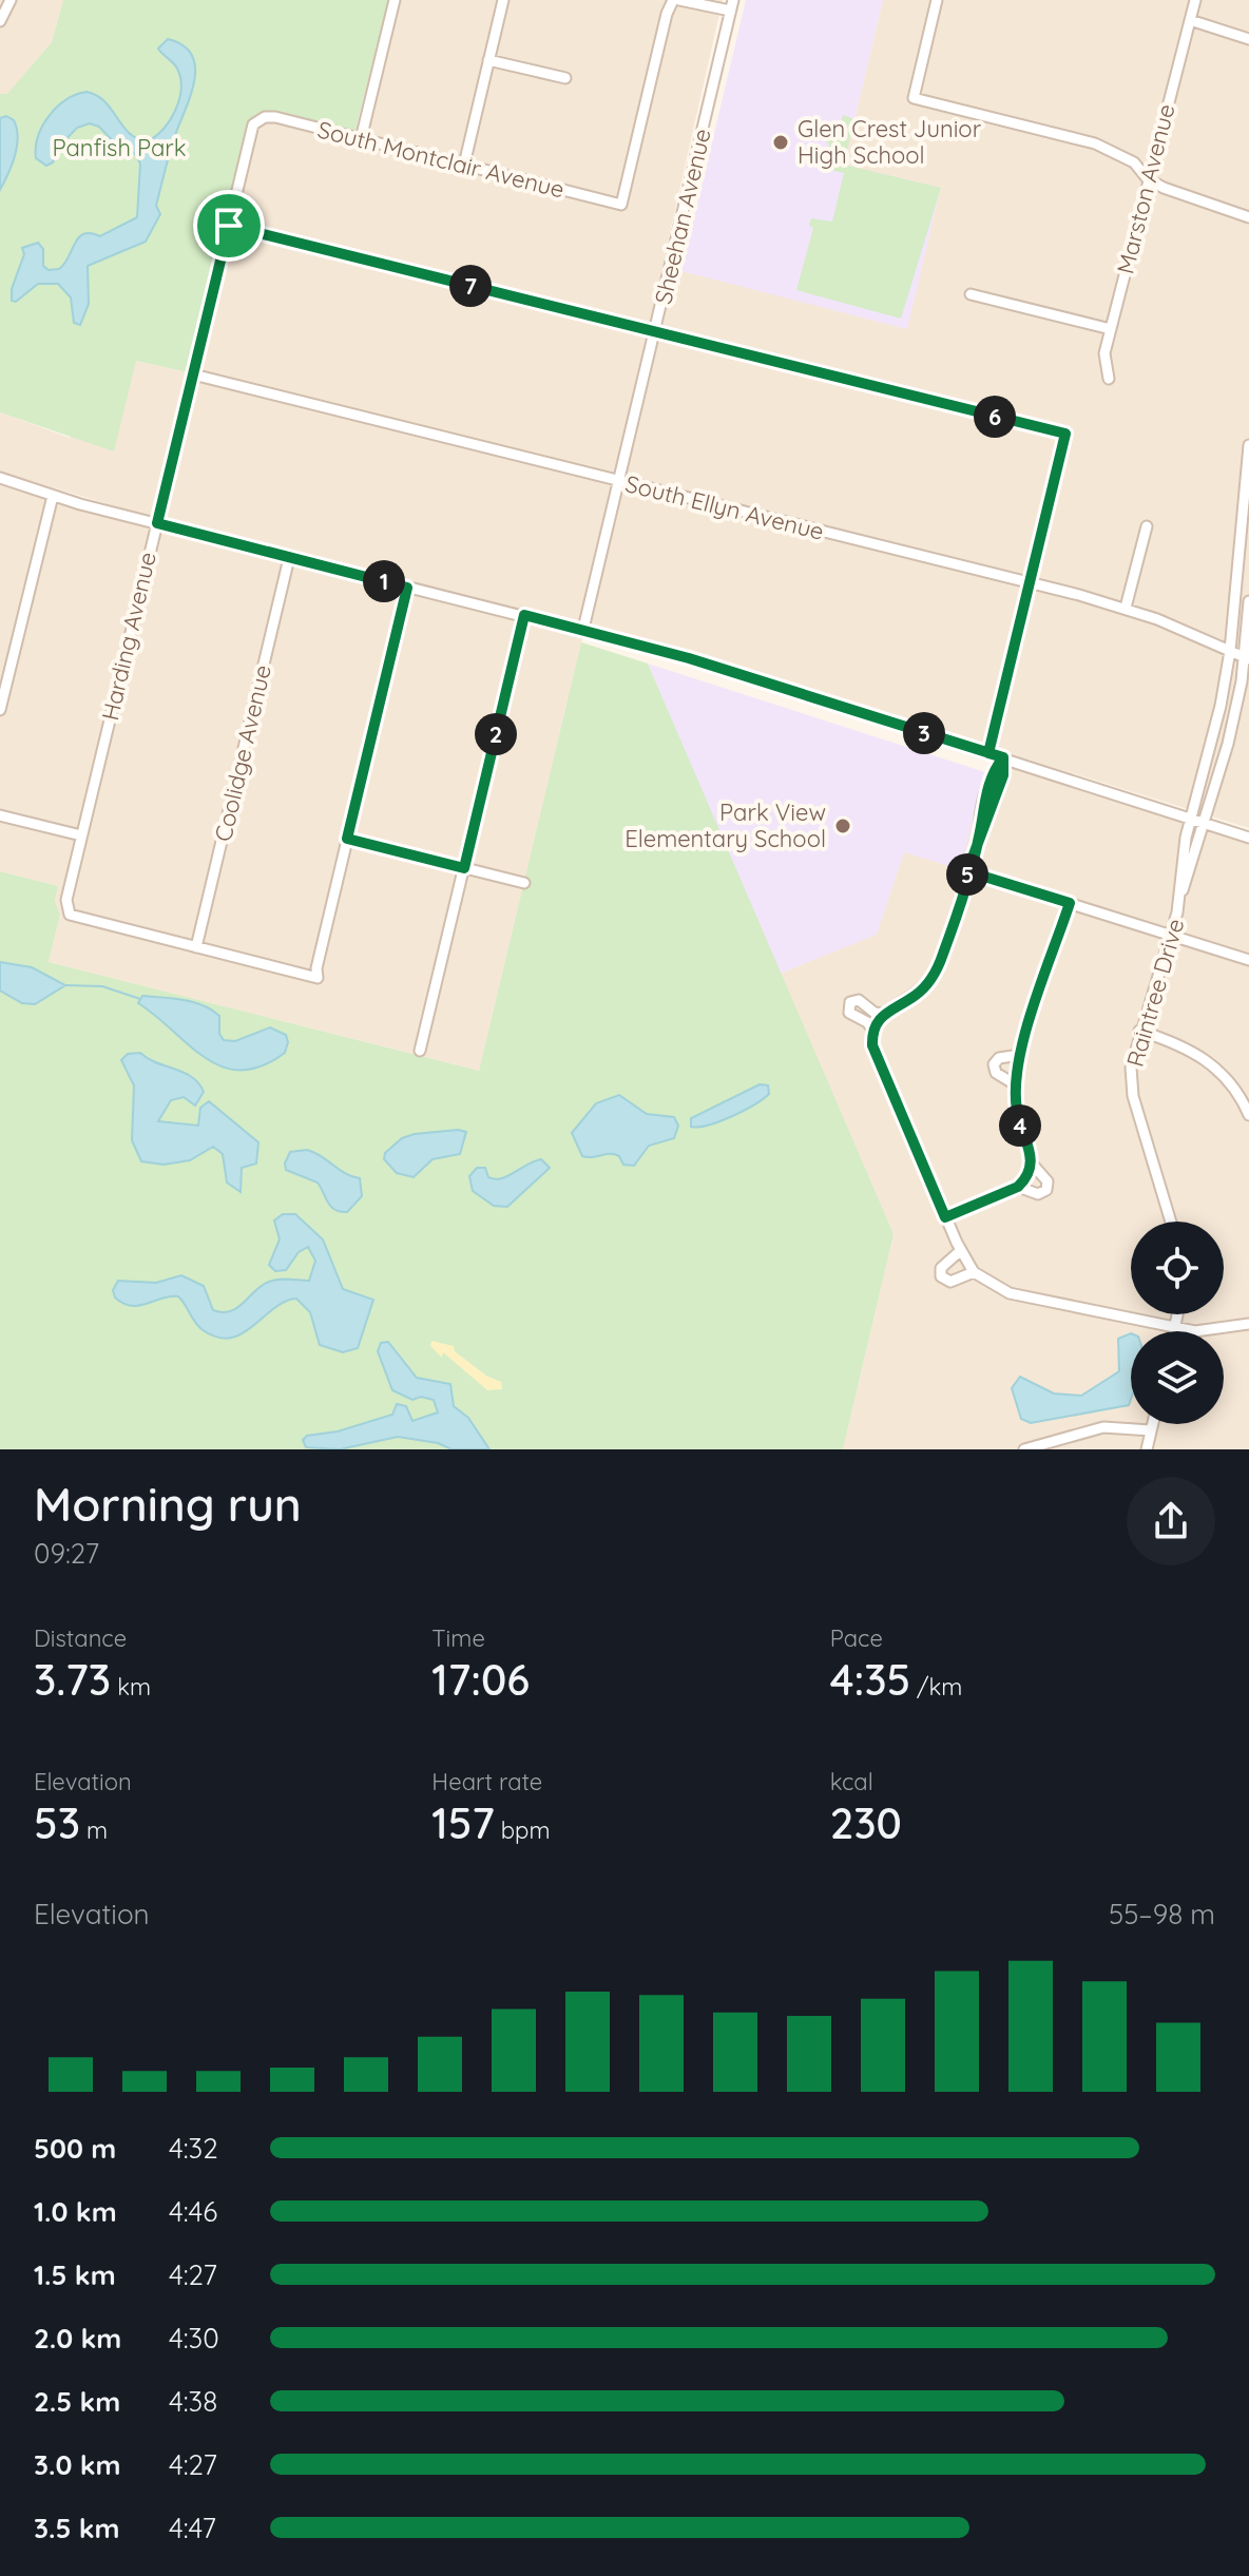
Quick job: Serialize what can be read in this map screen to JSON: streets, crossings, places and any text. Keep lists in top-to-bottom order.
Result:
{
  "streets": {
    "street": [
      "South Montclair Avenue",
      "Marston Avenue",
      "Sheehan Avenue",
      "South Ellyn Avenue",
      "Harding Avenue",
      "Coolidge Avenue",
      "Raintree Drive"
    ]
  },
  "crossings": [
    ["South Montclair Avenue", "Harding Avenue"],
    ["Sheehan Avenue", "South Ellyn Avenue"],
    ["South Ellyn Avenue", "Harding Avenue"],
    ["South Ellyn Avenue", "Raintree Drive"],
    ["Harding Avenue", "Coolidge Avenue"]
  ],
  "parks": ["Panfish Park"],
  "places": ["Glen Crest Junior High School", "Park View Elementary School"],
  "page": {
    "pins": [
      "7",
      "6",
      "1",
      "3",
      "2",
      "5",
      "4"
    ],
    "heading": ["Morning run", "09:27"],
    "stats": [
      ["Distance", "3.73 km"],
      ["Time", "17:06"],
      ["Pace", "4:35 /km"],
      ["Elevation", "53 m"],
      ["Heart rate", "157 bpm"],
      ["kcal", "230"]
    ],
    "chart": ["Elevation", "55–98 m"],
    "list": [
      {
        "name": "500 m",
        "note": "4:32"
      },
      {
        "name": "1.0 km",
        "note": "4:46"
      },
      {
        "name": "1.5 km",
        "note": "4:27"
      },
      {
        "name": "2.0 km",
        "note": "4:30"
      },
      {
        "name": "2.5 km",
        "note": "4:38"
      },
      {
        "name": "3.0 km",
        "note": "4:27"
      },
      {
        "name": "3.5 km",
        "note": "4:47"
      }
    ]
  }
}
